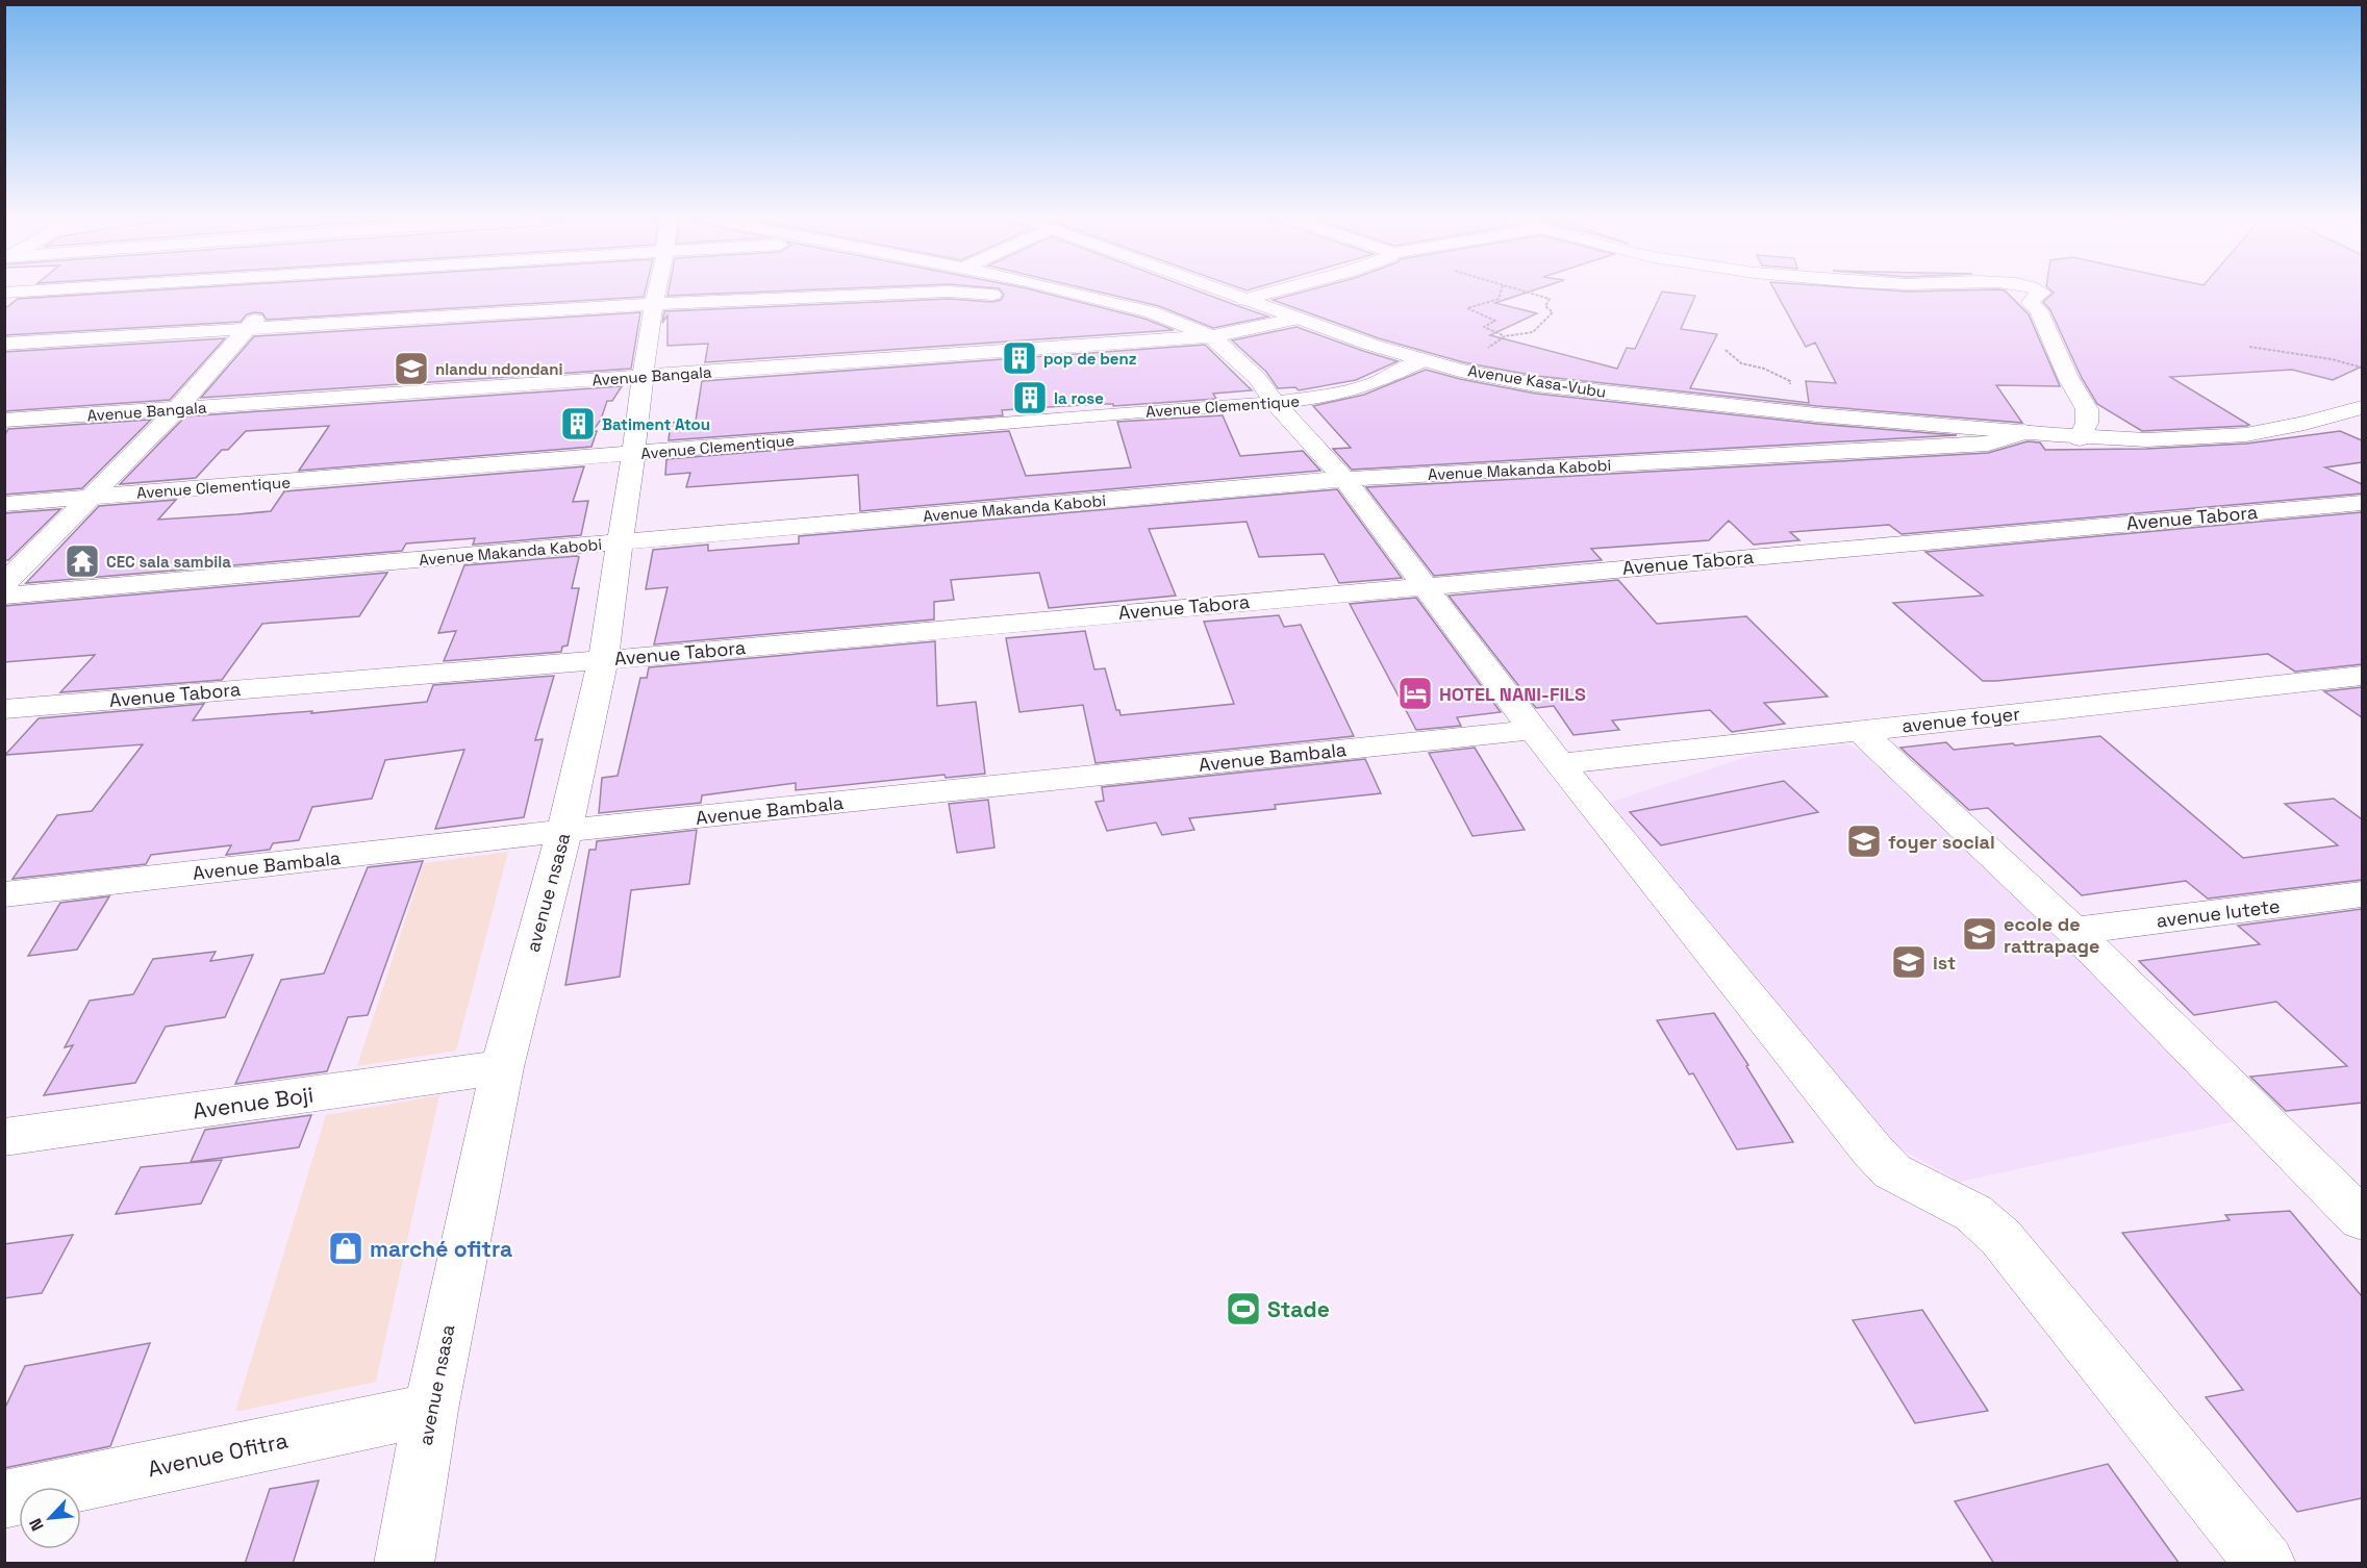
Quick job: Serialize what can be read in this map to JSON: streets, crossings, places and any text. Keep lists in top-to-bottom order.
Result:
{
  "streets": {
    "main road": [
      "Avenue Bangala",
      "Avenue Kasa-Vubu",
      "Avenue Clementique",
      "Avenue Makanda Kabobi",
      "Avenue Tabora",
      "avenue foyer",
      "Avenue Bambala",
      "avenue nsasa",
      "avenue lutete",
      "Avenue Boji",
      "Avenue Ofitra"
    ]
  },
  "crossings": [
    ["Avenue Bangala", "Avenue Kasa-Vubu"],
    ["Avenue Bangala", "avenue nsasa"],
    ["Avenue Kasa-Vubu", "Avenue Clementique"],
    ["Avenue Kasa-Vubu", "Avenue Makanda Kabobi"],
    ["Avenue Clementique", "avenue nsasa"],
    ["Avenue Makanda Kabobi", "avenue nsasa"],
    ["Avenue Tabora", "avenue nsasa"],
    ["Avenue Bambala", "avenue nsasa"],
    ["avenue nsasa", "Avenue Boji"],
    ["avenue nsasa", "Avenue Ofitra"]
  ],
  "places": {
    "building": ["pop de benz", "la rose", "Batiment Atou"],
    "school or university": [
      "nlandu ndondani",
      "foyer social",
      "ecole de rattrapage",
      "ist"
    ],
    "temple": ["CEC sala sambila"],
    "hotel": ["HOTEL NANI-FILS"],
    "shop": ["marché ofitra"],
    "sports": ["Stade"]
  },
  "north": "bottom left"
}
